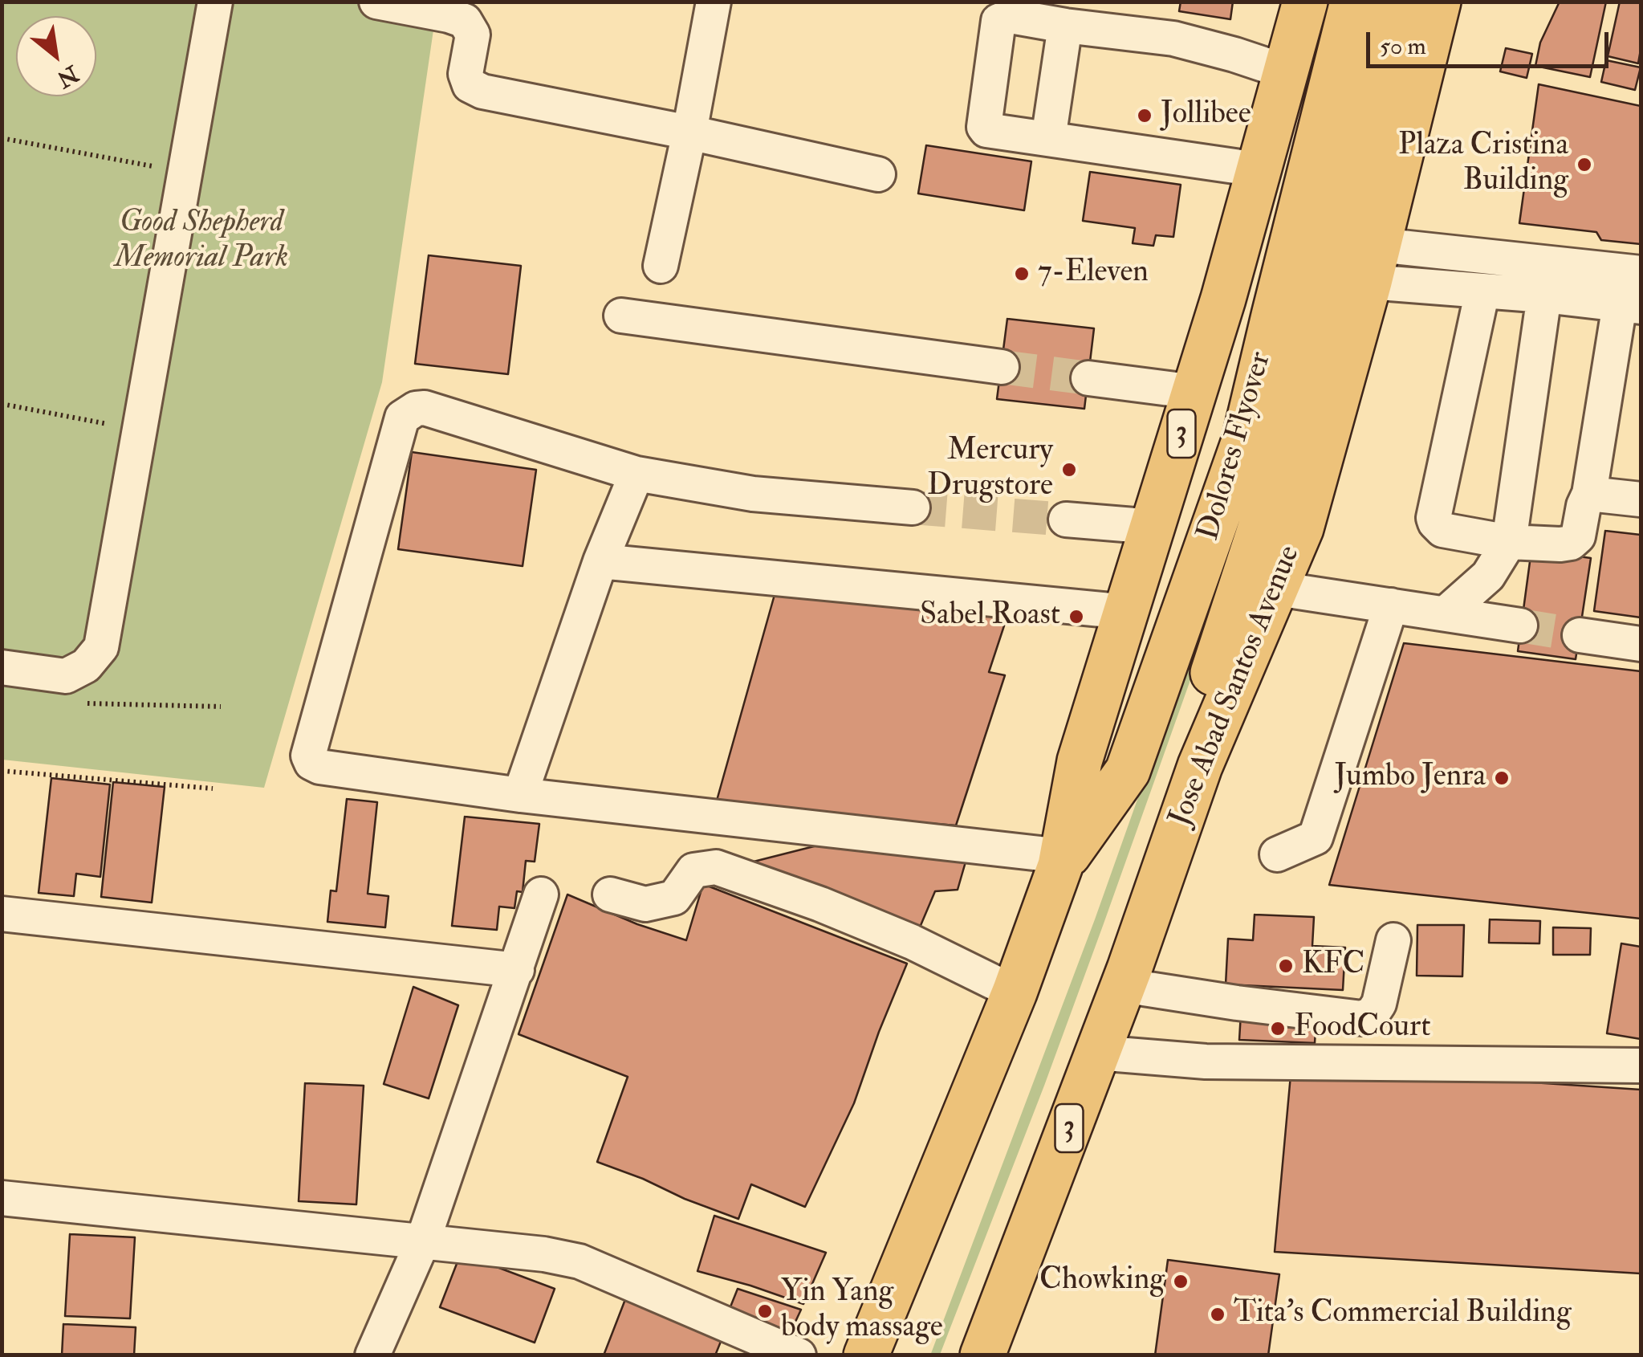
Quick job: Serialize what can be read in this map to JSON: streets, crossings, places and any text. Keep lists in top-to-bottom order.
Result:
{
  "streets": {
    "highway": ["3", "Dolores Flyover", "Jose Abad Santos Avenue"]
  },
  "crossings": [
    ["3", "Dolores Flyover"],
    ["Dolores Flyover", "Jose Abad Santos Avenue"]
  ],
  "parks": ["Good Shepherd Memorial Park"],
  "places": [
    "Jollibee",
    "Plaza Cristina Building",
    "7-Eleven",
    "Mercury Drugstore",
    "Sabel Roast",
    "Jumbo Jenra",
    "KFC",
    "FoodCourt",
    "Chowking",
    "Yin Yang body massage",
    "Tita's Commercial Building"
  ],
  "scale_bar": "50 m",
  "north": "bottom right"
}
